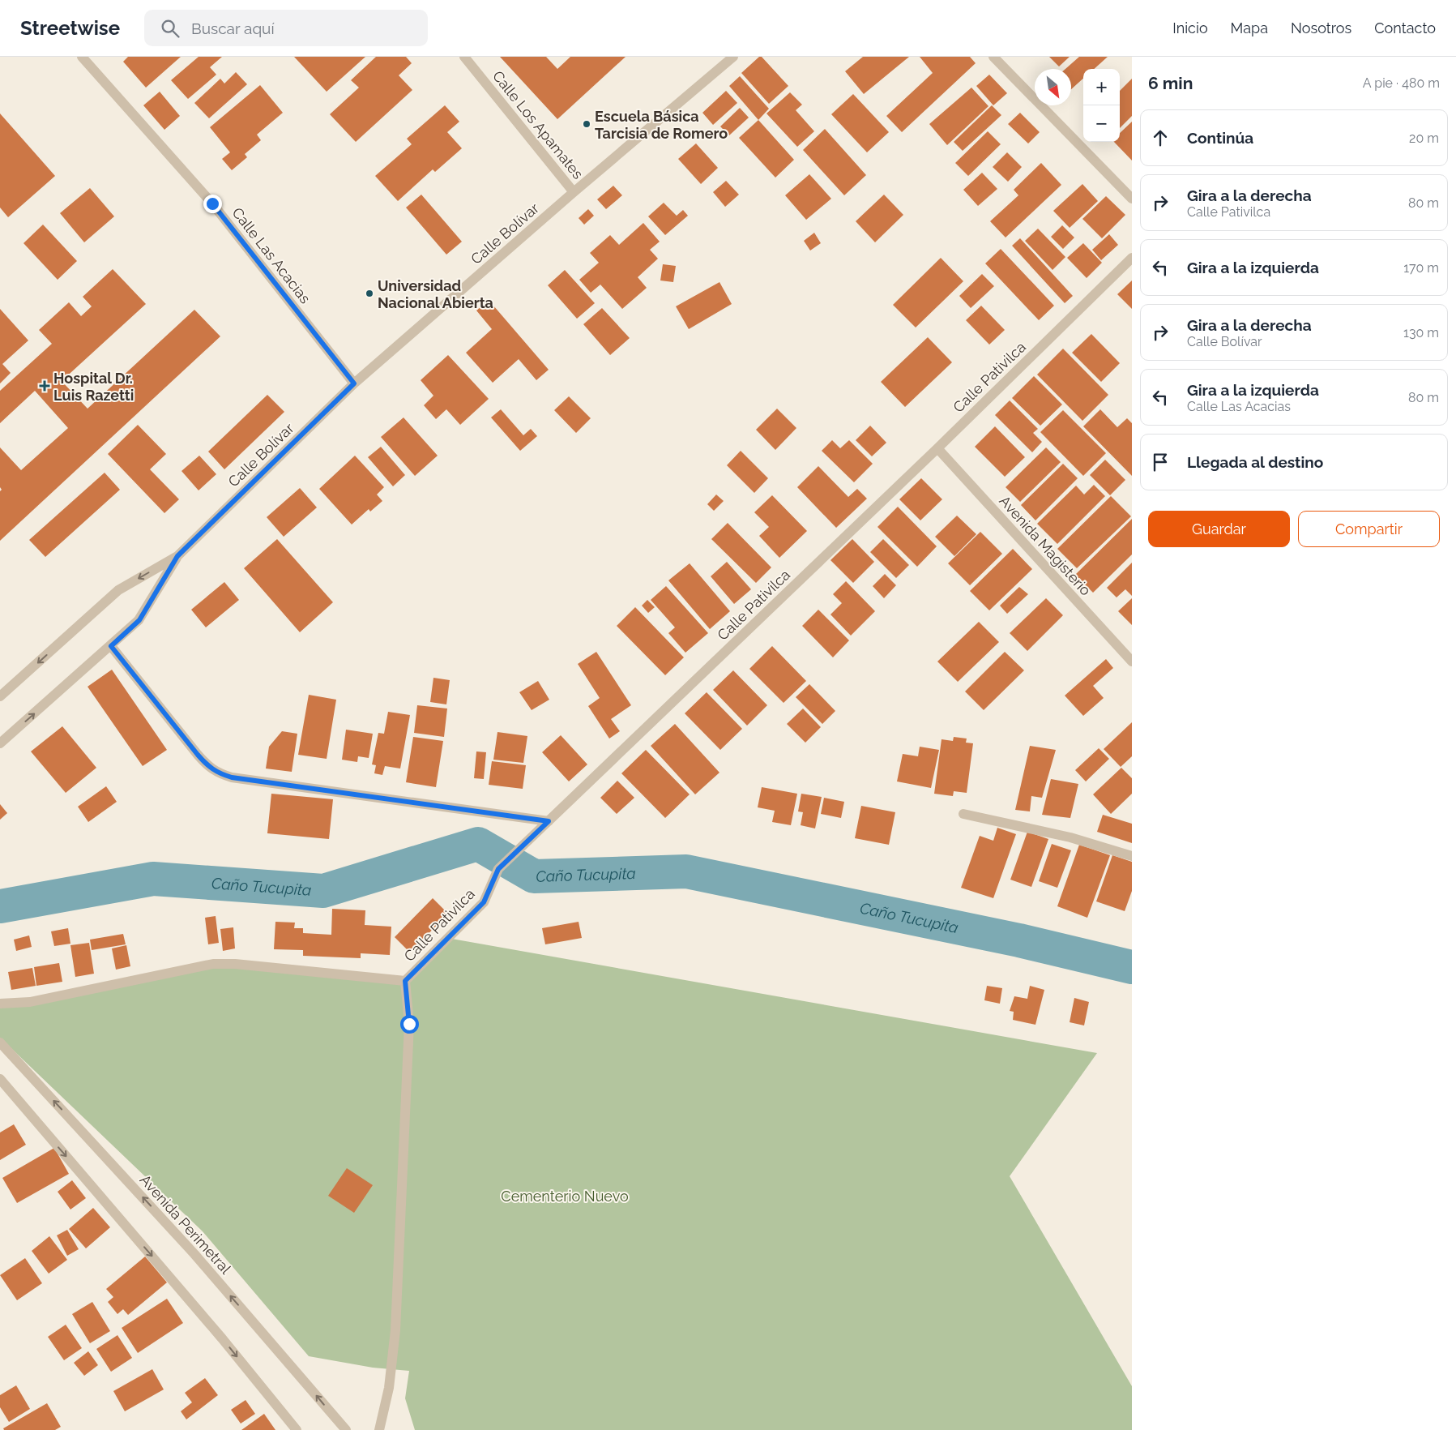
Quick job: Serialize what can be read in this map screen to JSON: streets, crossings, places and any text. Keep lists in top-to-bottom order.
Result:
{
  "streets": {
    "street": [
      "Calle Los Apamates",
      "Calle Bolívar",
      "Calle Las Acacias",
      "Calle Pativilca",
      "Avenida Magisterio",
      "Avenida Perimetral"
    ]
  },
  "crossings": [
    ["Calle Los Apamates", "Calle Bolívar"],
    ["Calle Bolívar", "Calle Las Acacias"],
    ["Calle Pativilca", "Avenida Magisterio"]
  ],
  "water": ["Caño Tucupita"],
  "parks": ["Cementerio Nuevo"],
  "places": {
    "other": ["Escuela Básica Tarcisia de Romero", "Universidad Nacional Abierta"],
    "health": ["Hospital Dr. Luis Razetti"]
  },
  "north": "bottom right",
  "page": {
    "header": "Streetwise",
    "search": "Buscar aquí",
    "nav": [
      "Inicio",
      "Mapa",
      "Nosotros",
      "Contacto"
    ],
    "heading": ["6 min", "A pie · 480 m"],
    "map_buttons": ["+", "−"],
    "list": [
      ["Continúa", "20 m"],
      ["Gira a la derecha", "Calle Pativilca", "80 m"],
      ["Gira a la izquierda", "170 m"],
      ["Gira a la derecha", "Calle Bolívar", "130 m"],
      ["Gira a la izquierda", "Calle Las Acacias", "80 m"],
      "Llegada al destino"
    ],
    "buttons": ["Guardar", "Compartir"]
  }
}
